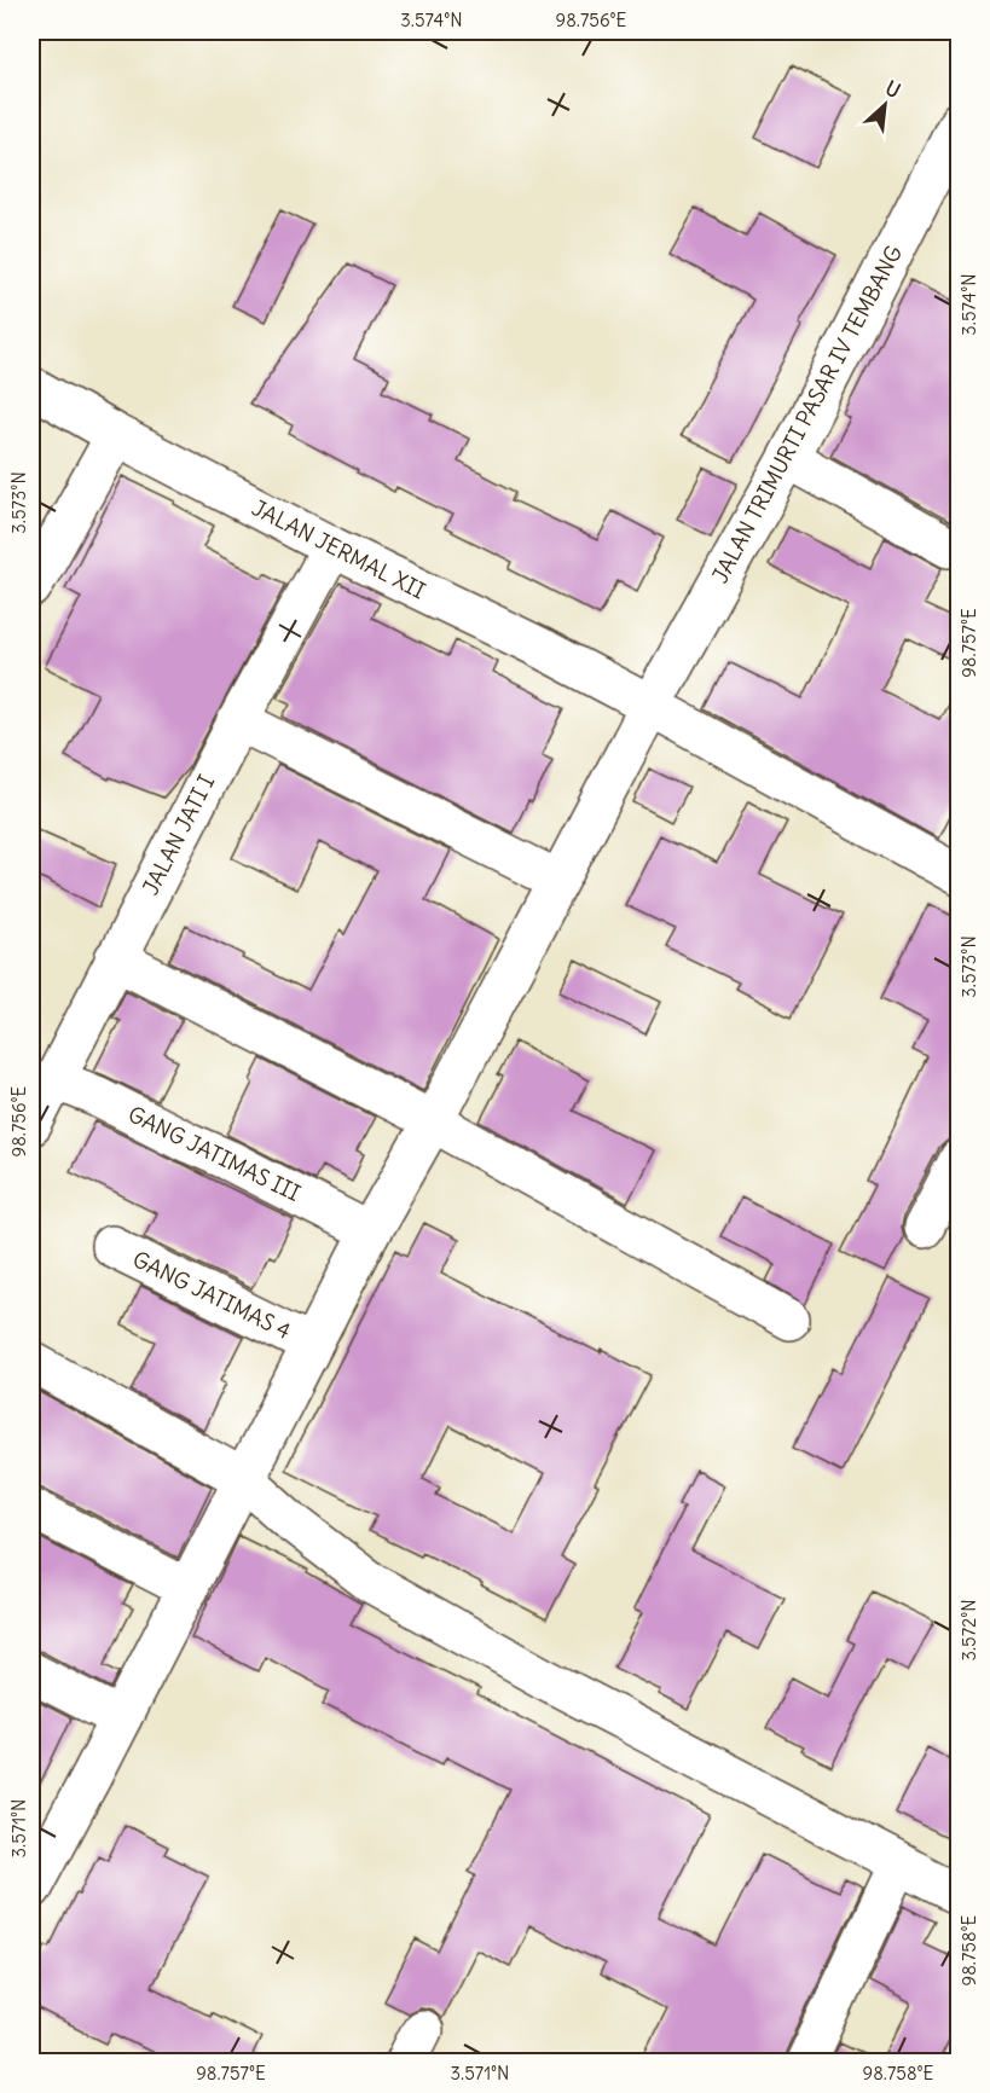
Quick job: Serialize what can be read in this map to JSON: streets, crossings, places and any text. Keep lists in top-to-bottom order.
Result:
{
  "streets": {
    "street": [
      "JALAN TRIMURTI PASAR IV TEMBANG",
      "JALAN JERMAL XII",
      "JALAN JATI I",
      "GANG JATIMAS III",
      "GANG JATIMAS 4"
    ]
  },
  "crossings": [
    ["JALAN TRIMURTI PASAR IV TEMBANG", "JALAN JERMAL XII"],
    ["JALAN TRIMURTI PASAR IV TEMBANG", "GANG JATIMAS III"],
    ["JALAN TRIMURTI PASAR IV TEMBANG", "GANG JATIMAS 4"],
    ["JALAN JERMAL XII", "JALAN JATI I"],
    ["JALAN JATI I", "GANG JATIMAS III"]
  ],
  "north": "top right",
  "coordinates": [
    "3.574°N",
    "98.756°E",
    "3.573°N",
    "98.757°E",
    "3.572°N",
    "3.571°N",
    "98.758°E"
  ]
}
